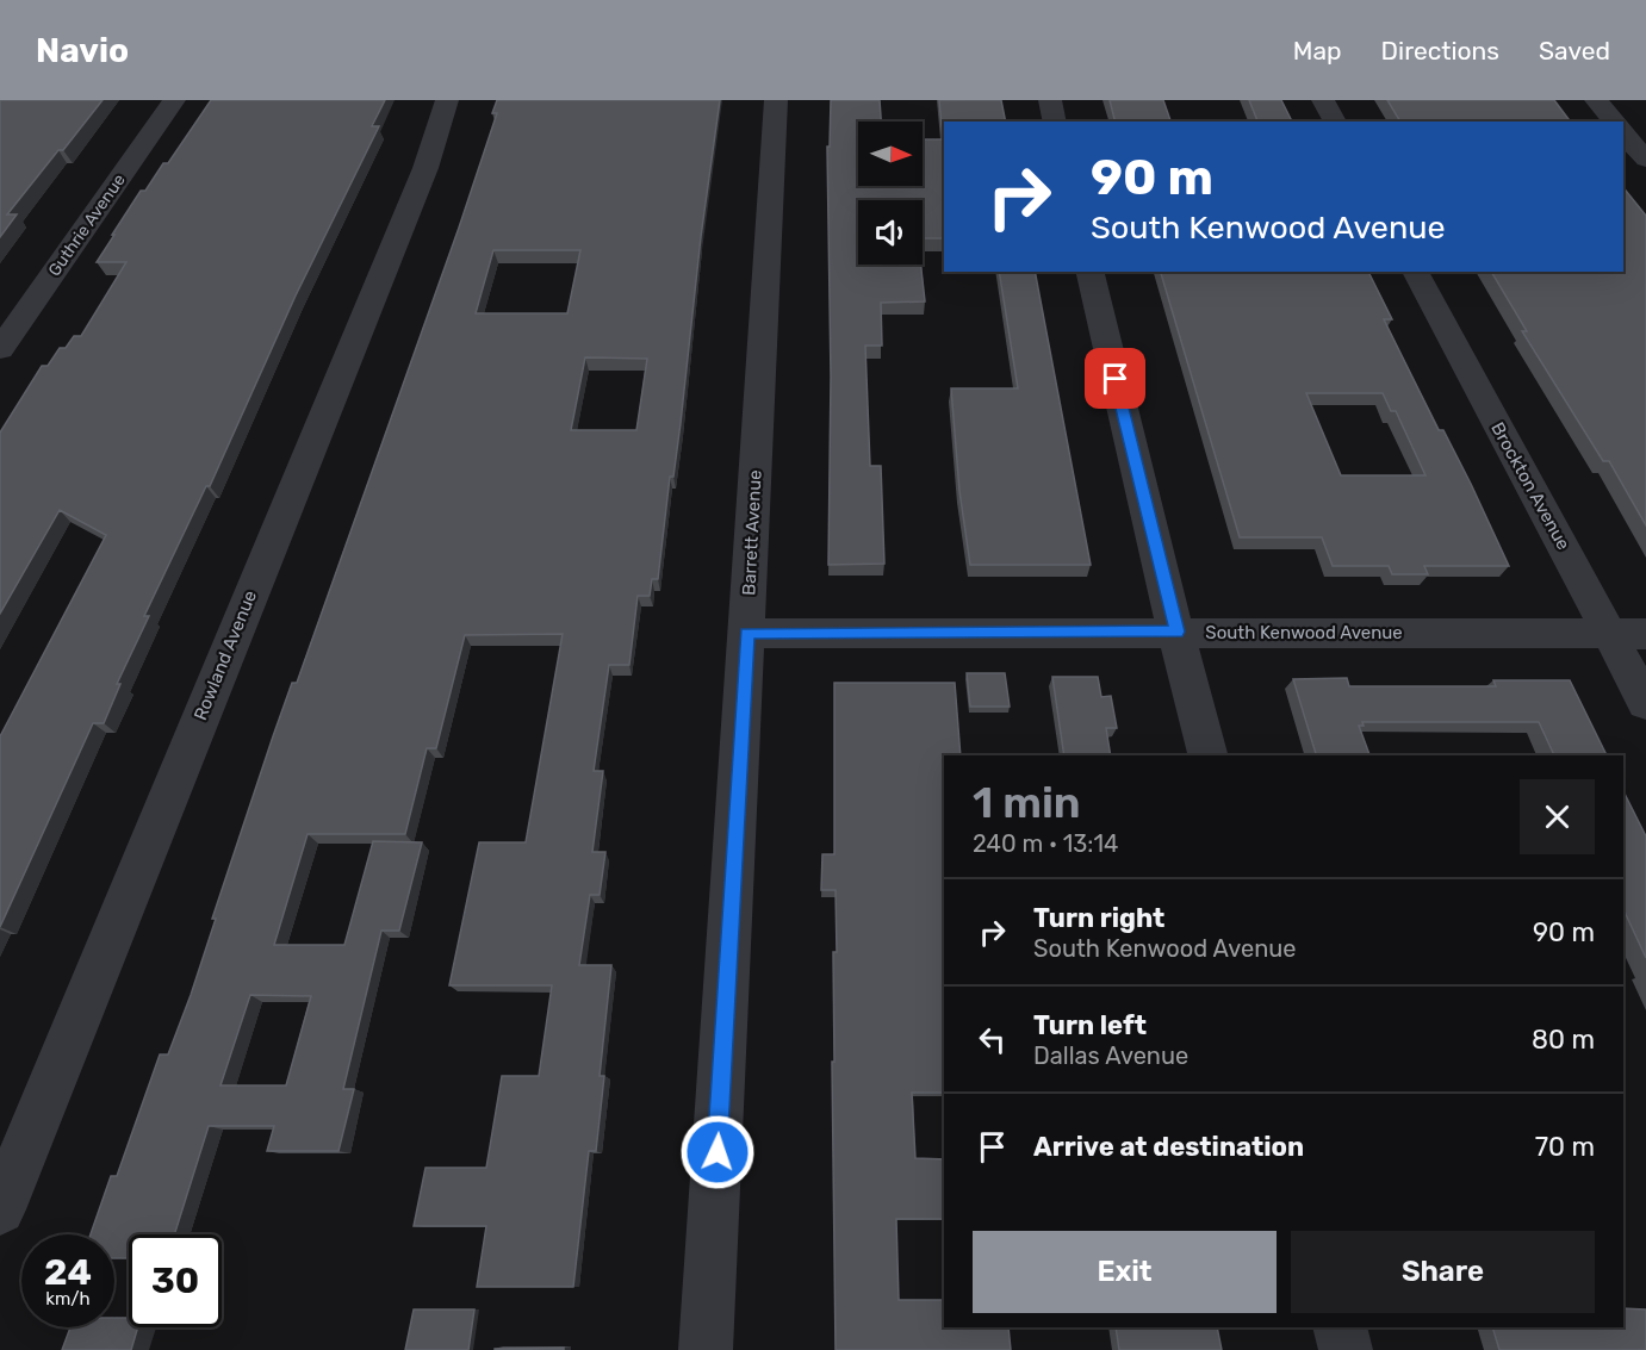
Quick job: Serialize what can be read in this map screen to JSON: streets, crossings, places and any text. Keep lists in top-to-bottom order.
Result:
{
  "streets": {
    "street": [
      "Guthrie Avenue",
      "Brockton Avenue",
      "Barrett Avenue",
      "South Kenwood Avenue",
      "Rowland Avenue"
    ]
  },
  "crossings": [
    ["Brockton Avenue", "South Kenwood Avenue"],
    ["Barrett Avenue", "South Kenwood Avenue"]
  ],
  "north": "right",
  "page": {
    "header": "Navio",
    "nav": ["Map", "Directions", "Saved"],
    "turn": ["90 m", "South Kenwood Avenue"],
    "heading": ["1 min", "240 m · 13:14"],
    "list": [
      {
        "name": "Turn right",
        "note": "South Kenwood Avenue",
        "value": "90 m"
      },
      {
        "name": "Turn left",
        "note": "Dallas Avenue",
        "value": "80 m"
      },
      {
        "name": "Arrive at destination",
        "value": "70 m"
      }
    ],
    "buttons": ["Exit", "Share"],
    "speed": "24 km/h",
    "limit": "30"
  }
}
